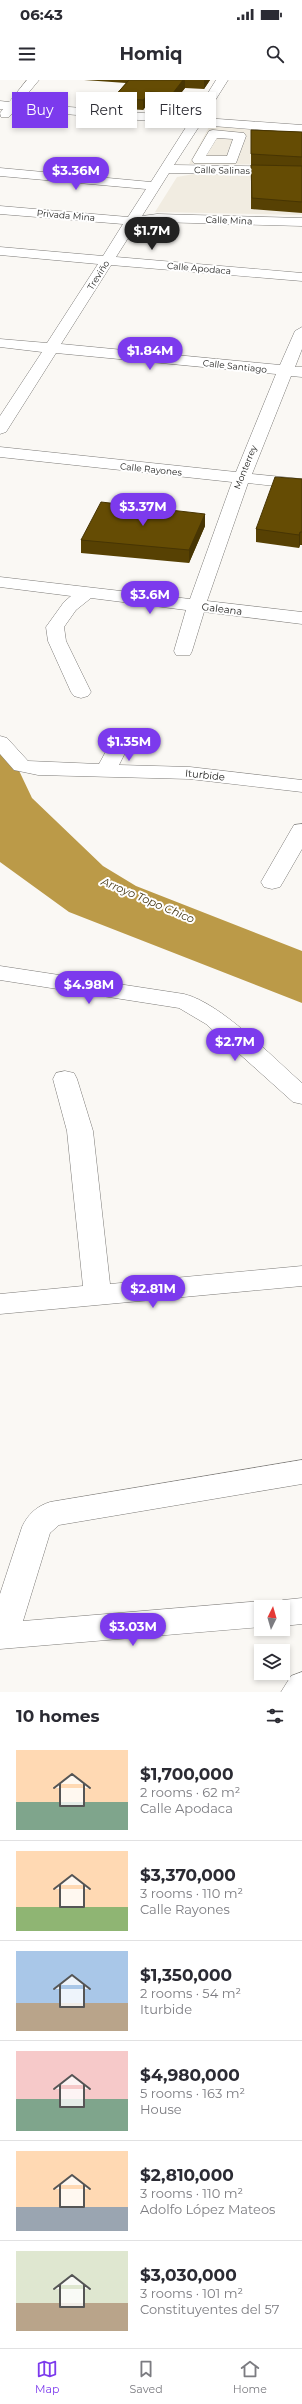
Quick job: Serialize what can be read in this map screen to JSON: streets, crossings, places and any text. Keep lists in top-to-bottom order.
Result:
{
  "streets": {
    "street": [
      "Calle Salinas",
      "Privada Mina",
      "Calle Mina",
      "Calle Apodaca",
      "Treviño",
      "Calle Santiago",
      "Monterrey",
      "Calle Rayones",
      "Galeana",
      "Iturbide"
    ]
  },
  "crossings": [
    ["Calle Salinas", "Treviño"],
    ["Privada Mina", "Calle Mina"],
    ["Privada Mina", "Treviño"],
    ["Calle Mina", "Treviño"],
    ["Calle Apodaca", "Treviño"],
    ["Treviño", "Calle Santiago"],
    ["Calle Santiago", "Monterrey"],
    ["Monterrey", "Calle Rayones"],
    ["Monterrey", "Galeana"]
  ],
  "water": ["Arroyo Topo Chico"],
  "north": "top",
  "page": {
    "status": "06:43",
    "header": "Homiq",
    "chip": ["Buy", "Rent", "Filters"],
    "price": [
      "$3.36M",
      "$1.7M",
      "$1.84M",
      "$3.37M",
      "$3.6M",
      "$1.35M",
      "$4.98M",
      "$2.7M",
      "$2.81M",
      "$3.03M"
    ],
    "heading": "10 homes",
    "list": [
      {
        "name": "$1,700,000",
        "note": "2 rooms · 62 m² · Calle Apodaca"
      },
      {
        "name": "$3,370,000",
        "note": "3 rooms · 110 m² · Calle Rayones"
      },
      {
        "name": "$1,350,000",
        "note": "2 rooms · 54 m² · Iturbide"
      },
      {
        "name": "$4,980,000",
        "note": "5 rooms · 163 m² · House"
      },
      {
        "name": "$2,810,000",
        "note": "3 rooms · 110 m² · Adolfo López Mateos"
      },
      {
        "name": "$3,030,000",
        "note": "3 rooms · 101 m² · Constituyentes del 57"
      }
    ],
    "tabs": ["Map", "Saved", "Home"]
  }
}
